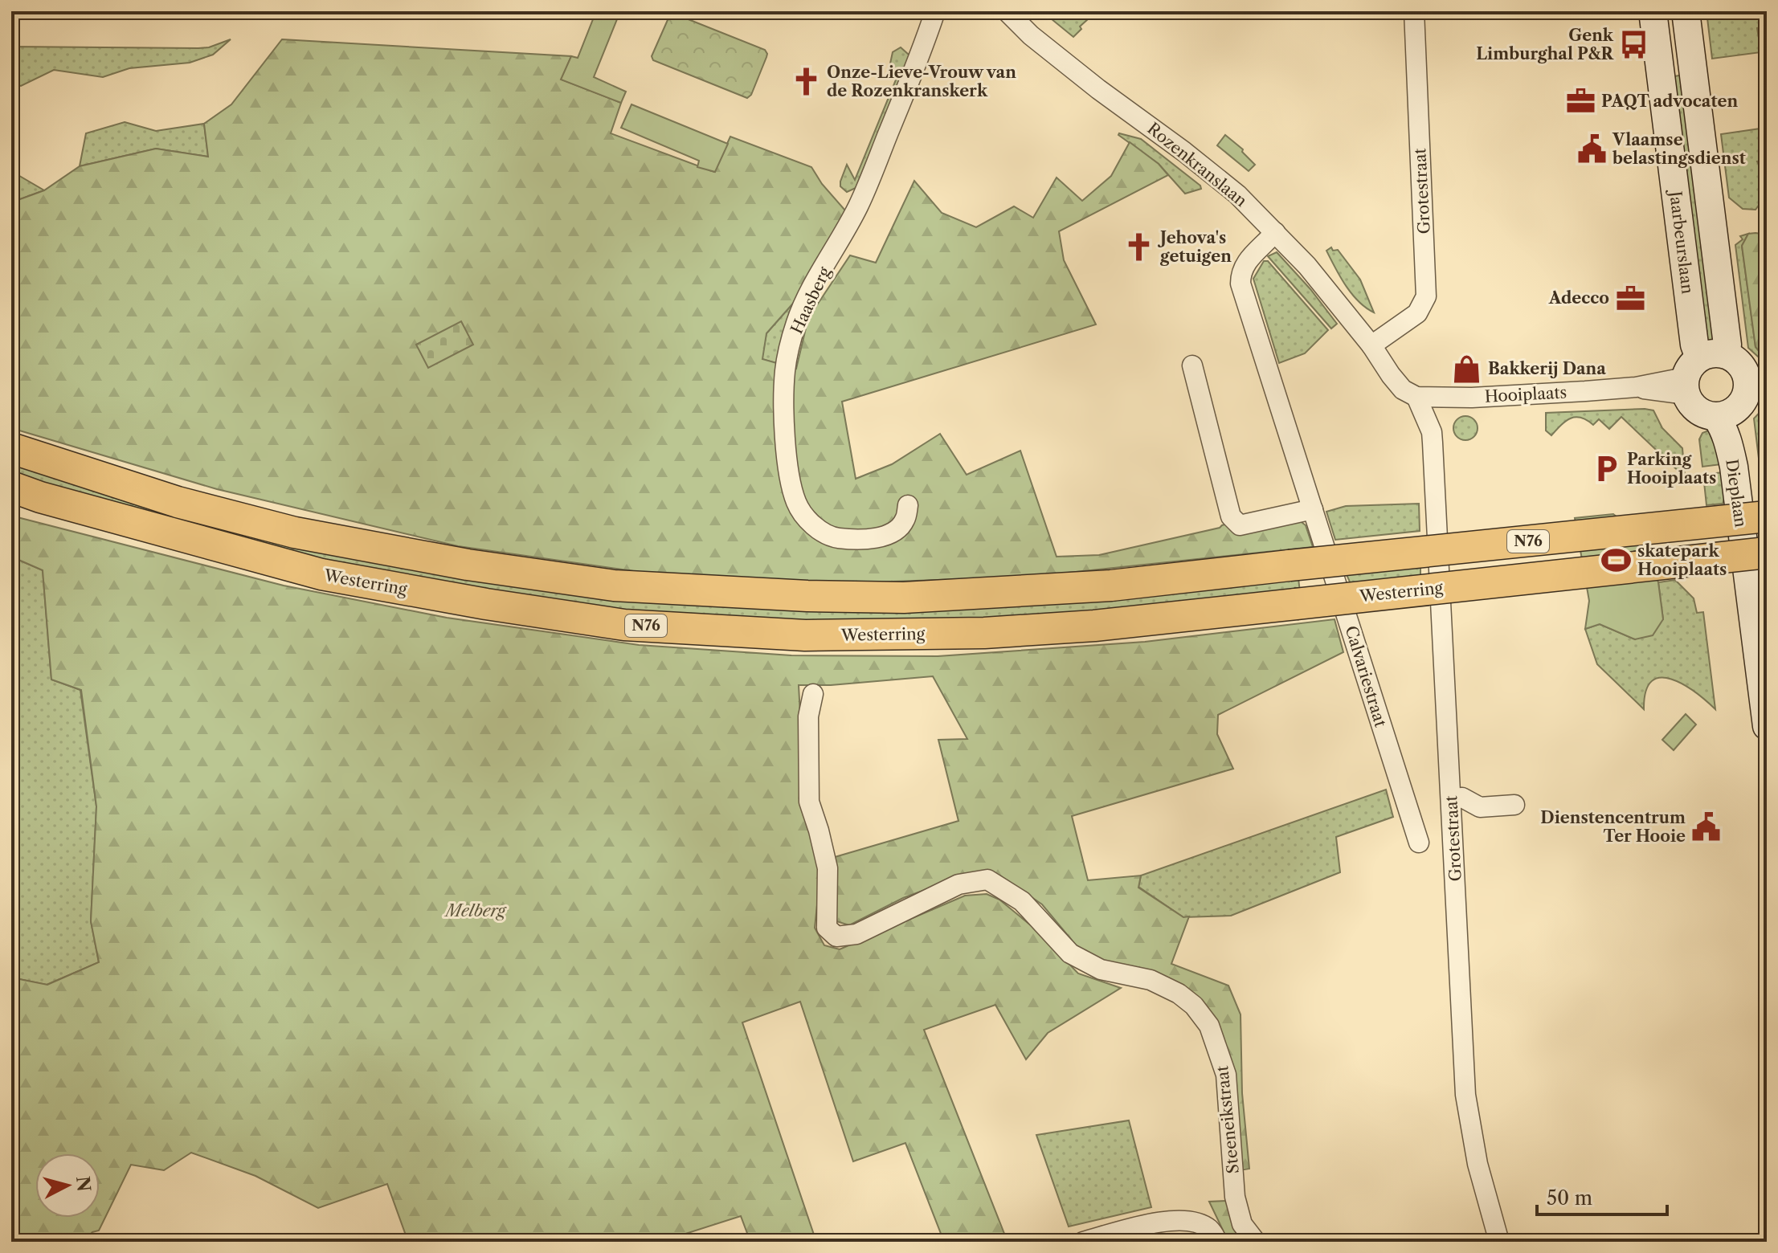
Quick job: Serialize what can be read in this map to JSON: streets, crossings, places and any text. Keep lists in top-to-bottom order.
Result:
{
  "streets": {
    "highway": ["N76", "Westerring"],
    "main road": ["Jaarbeurslaan", "Dieplaan"],
    "street": [
      "Rozenkranslaan",
      "Grotestraat",
      "Haasberg",
      "Hooiplaats",
      "Calvariestraat",
      "Steeneikstraat"
    ]
  },
  "crossings": [
    ["Rozenkranslaan", "Grotestraat"],
    ["Rozenkranslaan", "Hooiplaats"],
    ["Rozenkranslaan", "Calvariestraat"],
    ["Grotestraat", "Hooiplaats"],
    ["Jaarbeurslaan", "Hooiplaats"],
    ["Jaarbeurslaan", "Dieplaan"],
    ["Hooiplaats", "Dieplaan"]
  ],
  "parks": ["Melberg"],
  "places": {
    "bus stop": ["Genk Limburghal P&R"],
    "church": ["Onze-Lieve-Vrouw van de Rozenkranskerk", "Jehova's getuigen"],
    "office": ["PAQT advocaten", "Adecco"],
    "public building": ["Vlaamse belastingsdienst", "Dienstencentrum Ter Hooie"],
    "shop": ["Bakkerij Dana"],
    "parking": ["Parking Hooiplaats"],
    "sports": ["skatepark Hooiplaats"]
  },
  "scale_bar": "50 m",
  "north": "right"
}
